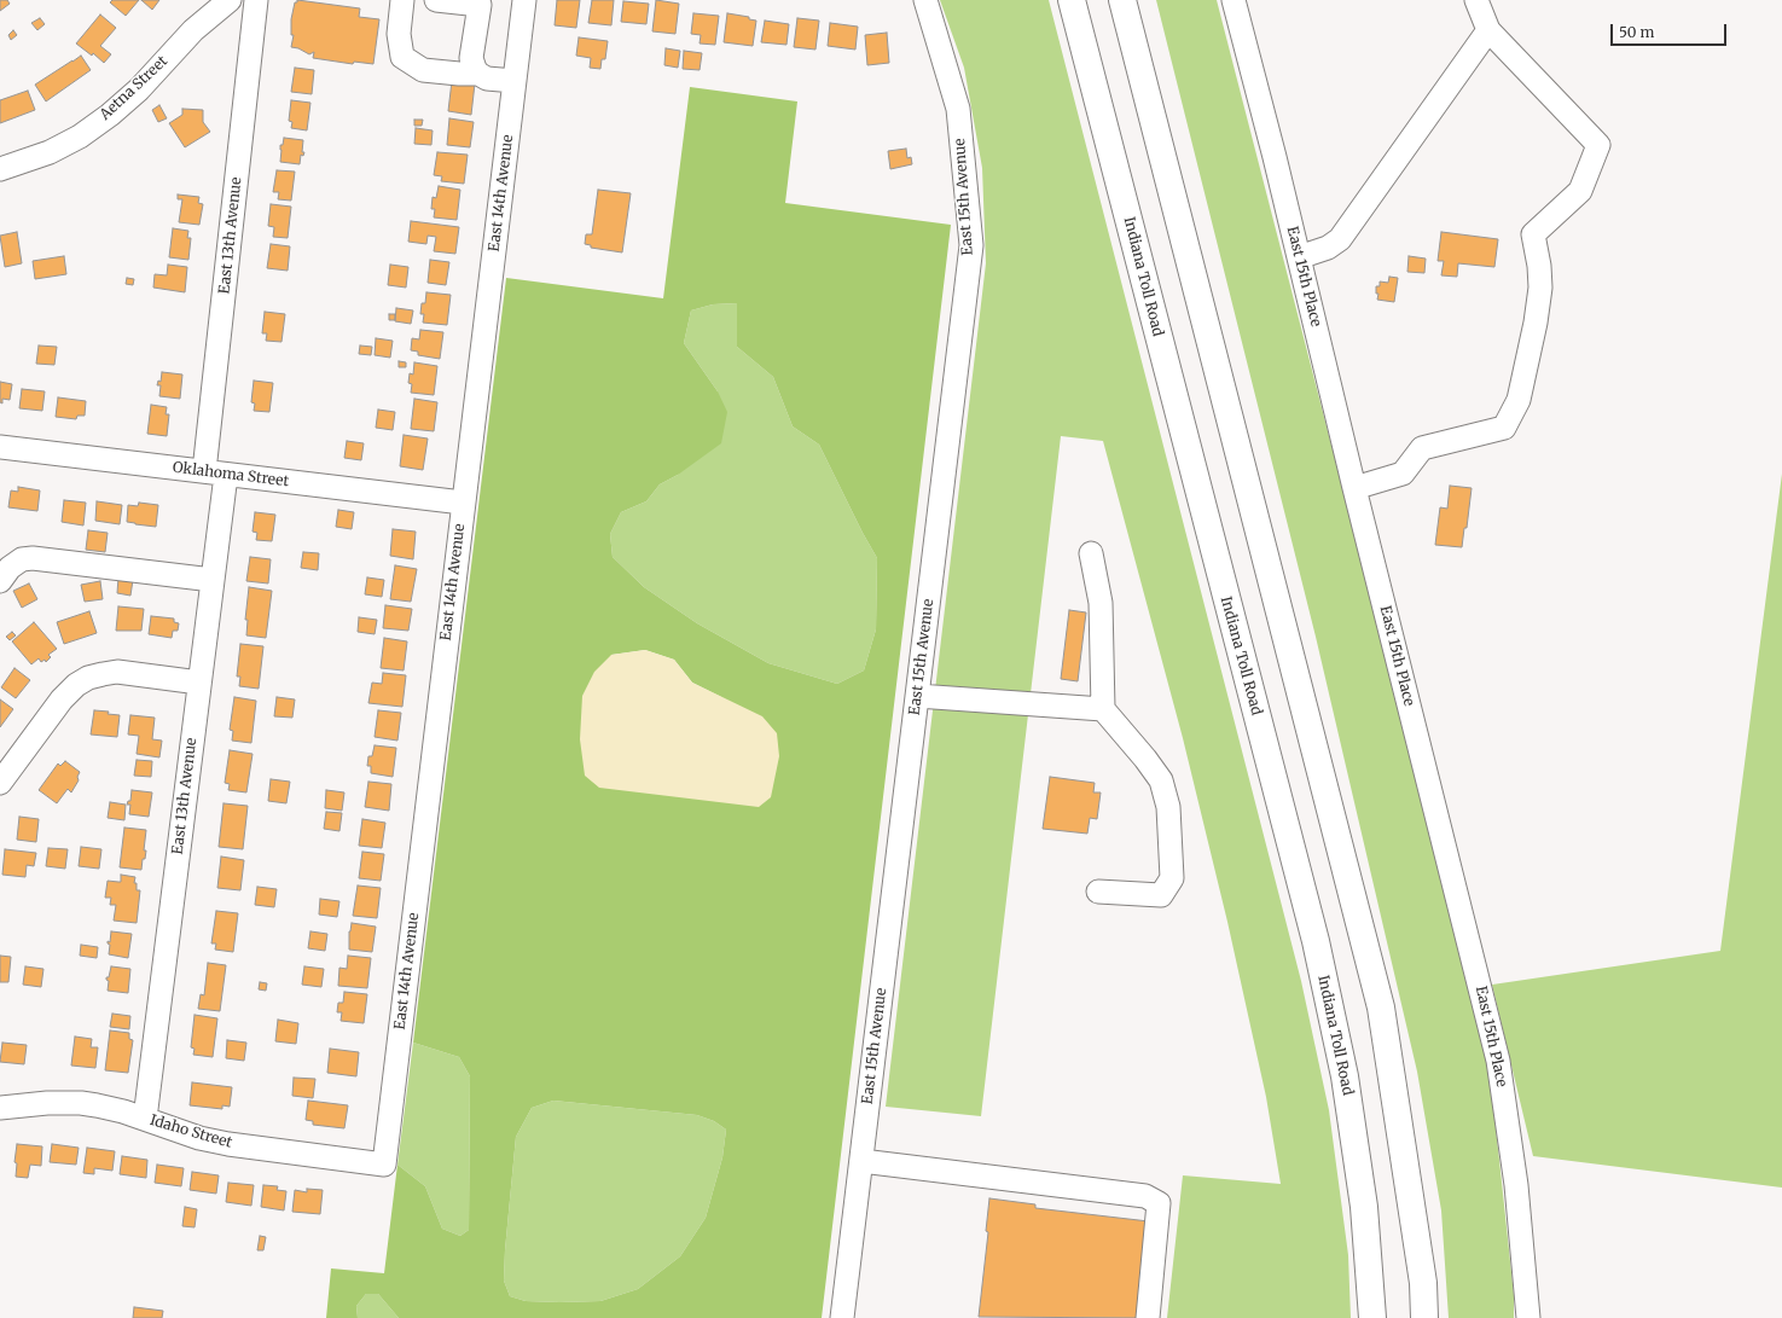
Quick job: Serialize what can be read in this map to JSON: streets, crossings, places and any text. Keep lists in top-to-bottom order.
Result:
{
  "streets": {
    "highway": ["Indiana Toll Road"],
    "street": [
      "Aetna Street",
      "East 14th Avenue",
      "East 15th Avenue",
      "East 13th Avenue",
      "East 15th Place",
      "Oklahoma Street",
      "Idaho Street"
    ]
  },
  "crossings": [
    ["East 14th Avenue", "Oklahoma Street"],
    ["East 14th Avenue", "Idaho Street"],
    ["East 13th Avenue", "Oklahoma Street"],
    ["East 13th Avenue", "Idaho Street"]
  ],
  "scale_bar": "50 m"
}
